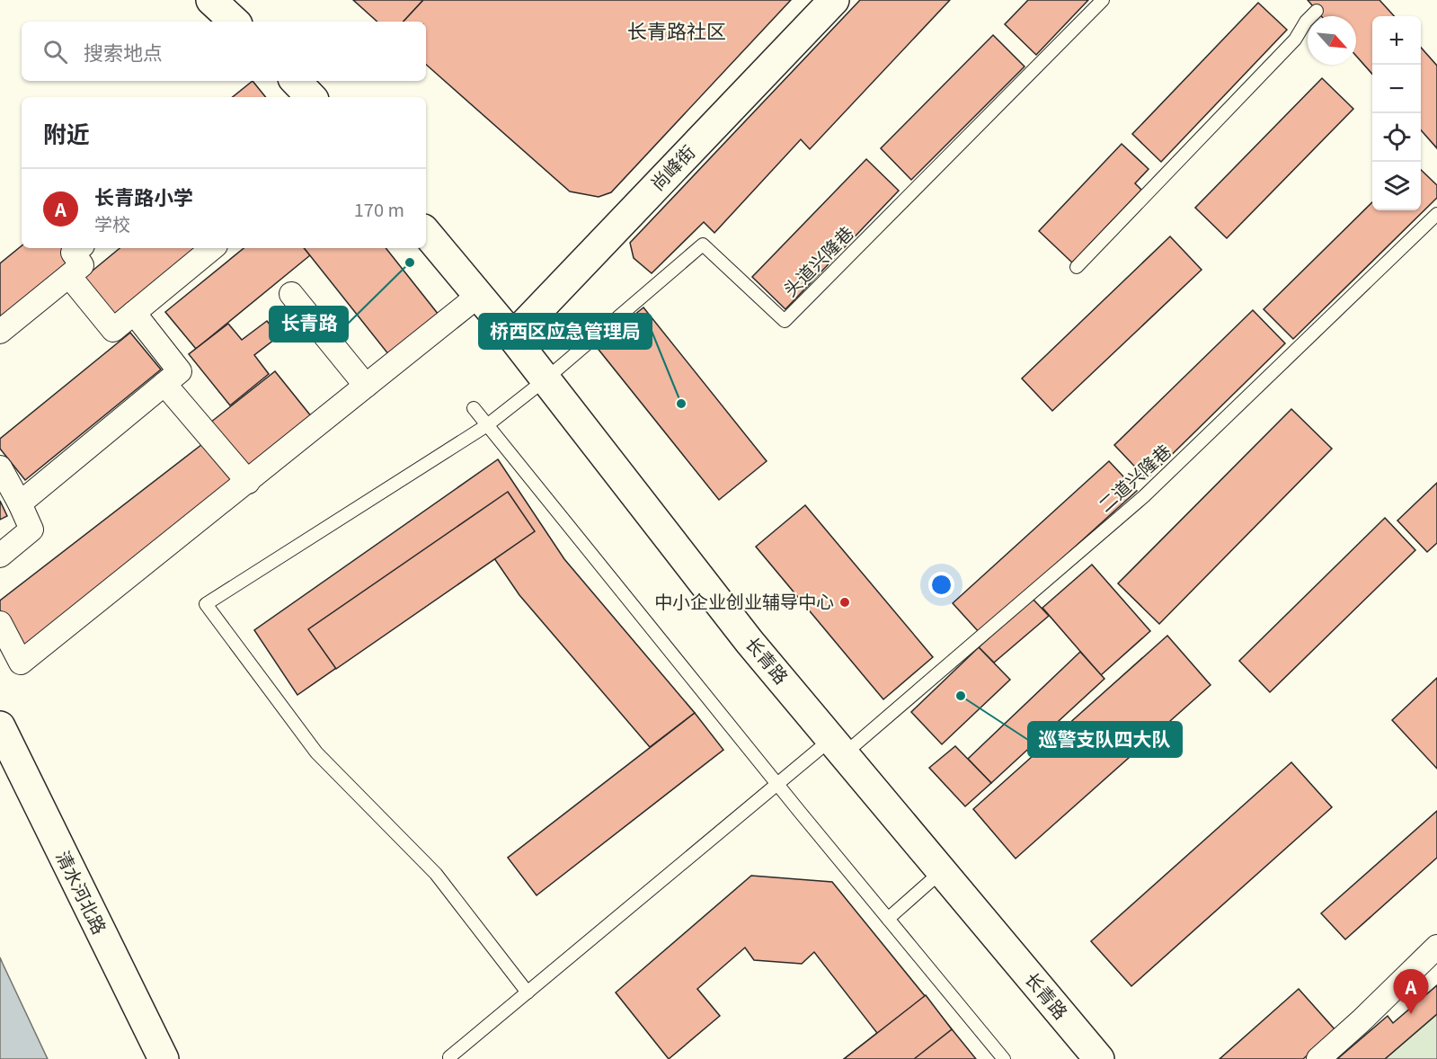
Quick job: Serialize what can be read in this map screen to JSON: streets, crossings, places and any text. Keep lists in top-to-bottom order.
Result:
{
  "streets": {
    "main road": ["尚峰街", "长青路", "清水河北路"],
    "lane": ["头道兴隆巷", "二道兴隆巷"]
  },
  "crossings": [
    ["尚峰街", "长青路"],
    ["头道兴隆巷", "长青路"],
    ["二道兴隆巷", "长青路"]
  ],
  "districts": ["长青路社区"],
  "places": [
    "长青路",
    "桥西区应急管理局",
    "中小企业创业辅导中心",
    "巡警支队四大队"
  ],
  "north": "bottom right",
  "page": {
    "map_buttons": ["+", "−"],
    "search": "搜索地点",
    "heading": "附近",
    "list": [
      {
        "mark": "A",
        "name": "长青路小学",
        "note": "学校",
        "value": "170 m"
      }
    ],
    "pins": "A"
  }
}
